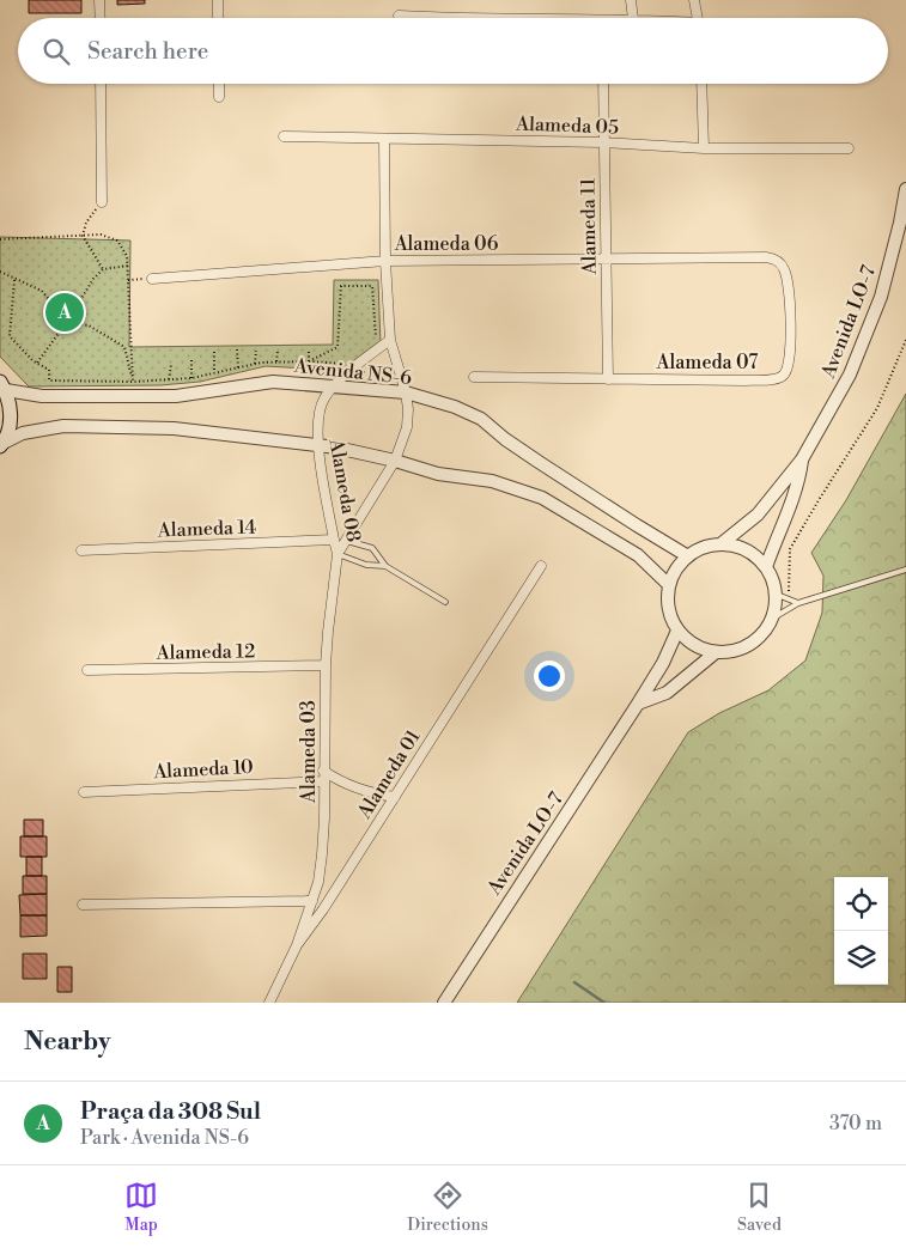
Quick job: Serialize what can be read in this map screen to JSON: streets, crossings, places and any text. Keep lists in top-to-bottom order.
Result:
{
  "streets": {
    "street": [
      "Alameda 05",
      "Alameda 11",
      "Alameda 06",
      "Avenida LO-7",
      "Alameda 07",
      "Avenida NS-6",
      "Alameda 08",
      "Alameda 14",
      "Alameda 12",
      "Alameda 03",
      "Alameda 10",
      "Alameda 01"
    ]
  },
  "crossings": [
    ["Alameda 05", "Alameda 11"],
    ["Alameda 05", "Alameda 08"],
    ["Alameda 11", "Alameda 06"],
    ["Alameda 11", "Alameda 07"],
    ["Alameda 06", "Alameda 07"],
    ["Alameda 06", "Alameda 08"],
    ["Avenida LO-7", "Avenida NS-6"],
    ["Avenida NS-6", "Alameda 08"],
    ["Alameda 08", "Alameda 14"],
    ["Alameda 08", "Alameda 03"],
    ["Alameda 12", "Alameda 03"],
    ["Alameda 03", "Alameda 10"],
    ["Alameda 03", "Alameda 01"]
  ],
  "page": {
    "search": "Search here",
    "pins": "A",
    "heading": "Nearby",
    "list": [
      {
        "mark": "A",
        "name": "Praça da 308 Sul",
        "note": "Park · Avenida NS-6",
        "value": "370 m"
      }
    ],
    "nav": ["Map", "Directions", "Saved"]
  }
}
